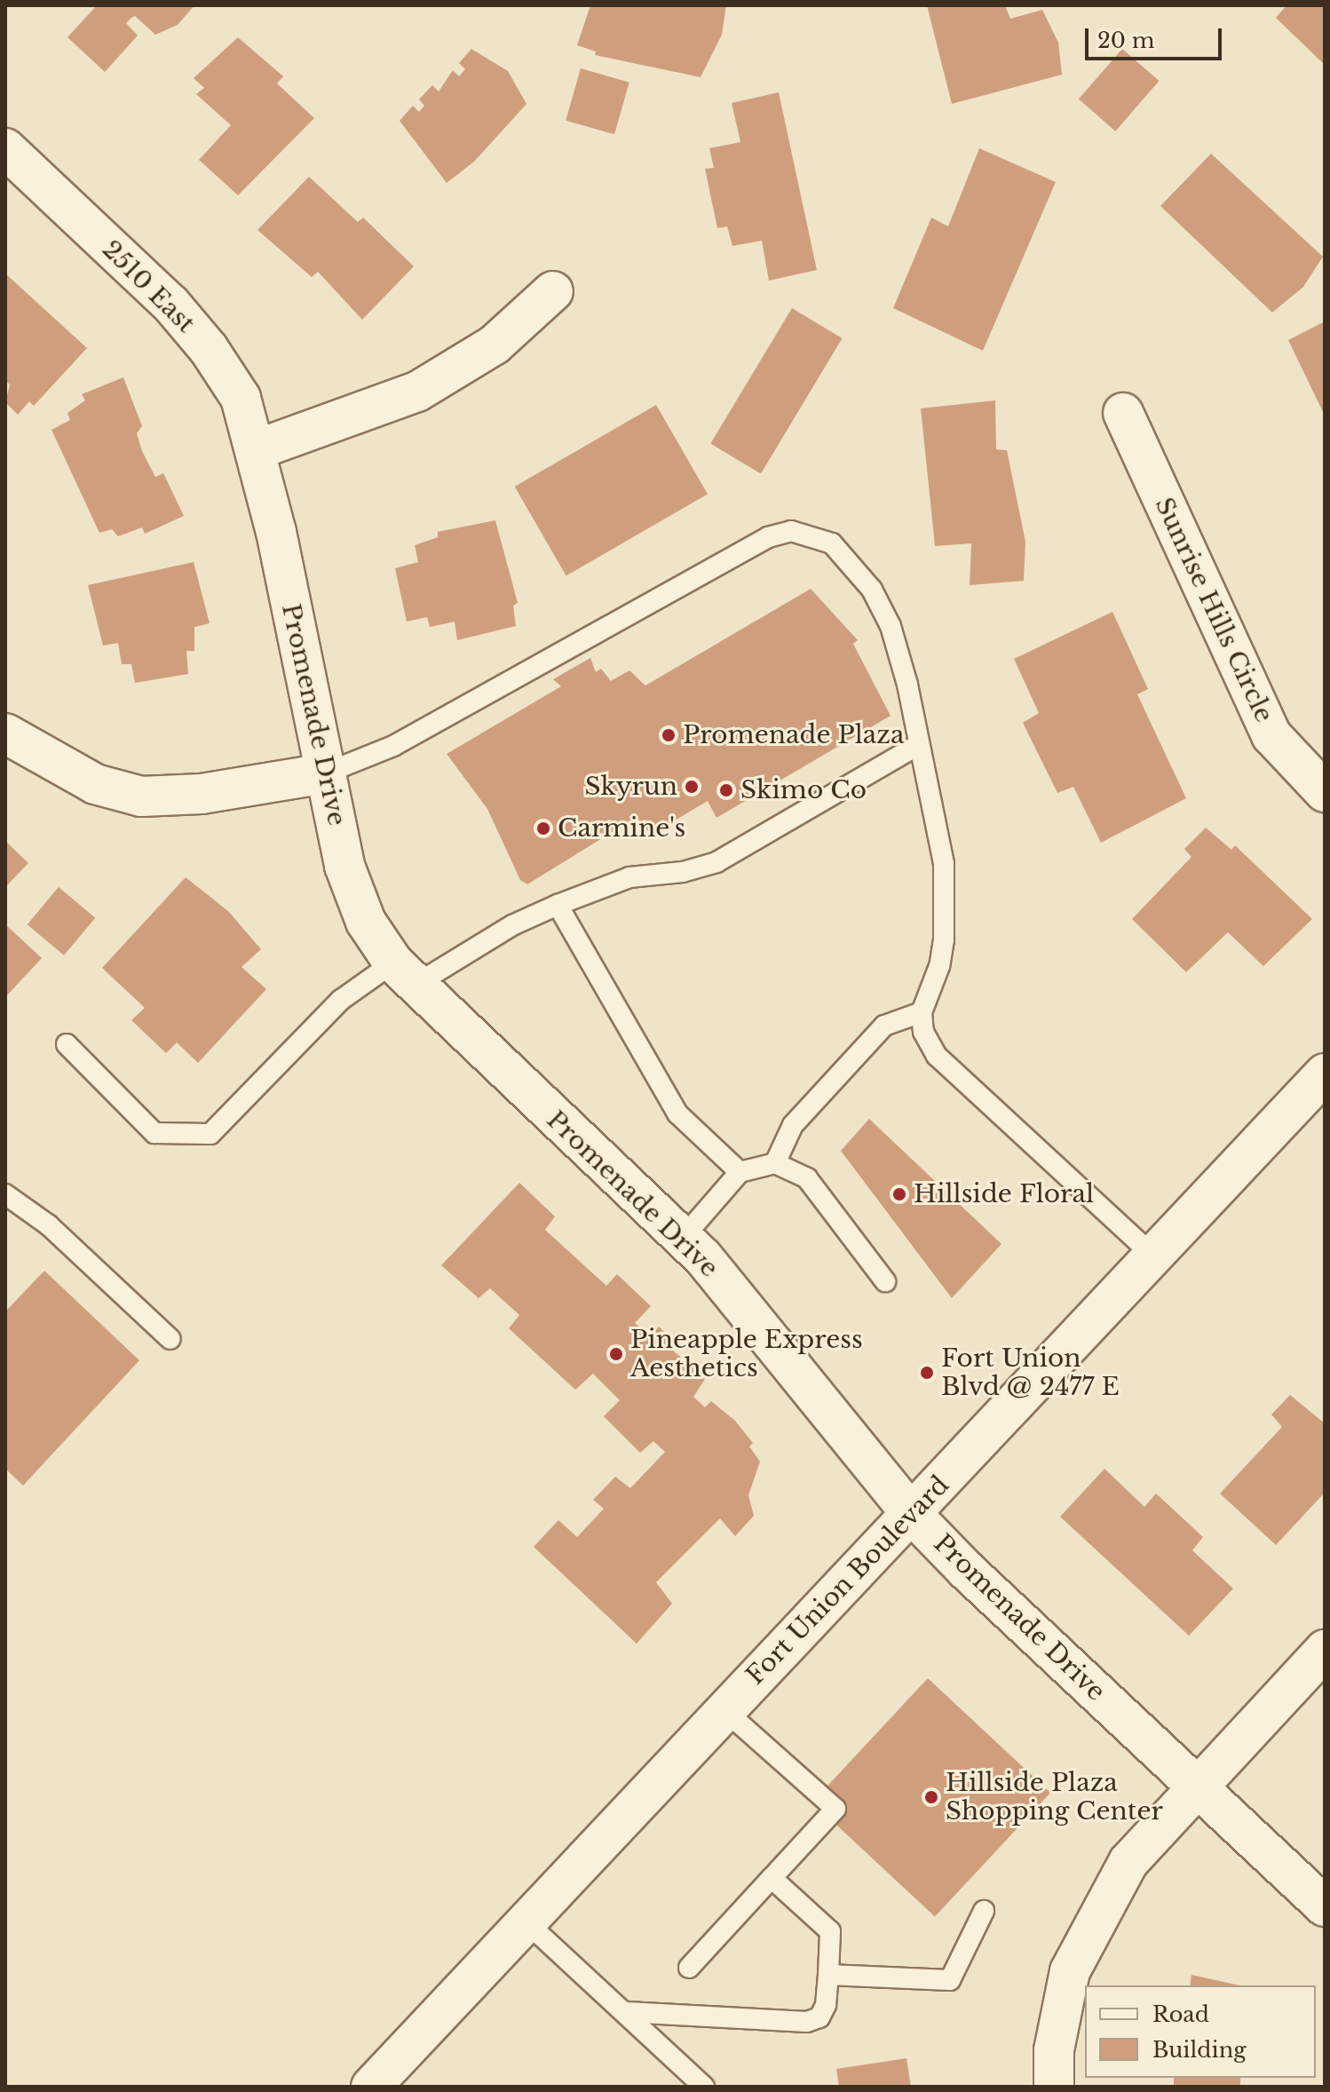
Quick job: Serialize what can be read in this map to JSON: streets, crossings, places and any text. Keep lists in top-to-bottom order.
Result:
{
  "streets": {
    "street": [
      "2510 East",
      "Sunrise Hills Circle",
      "Promenade Drive",
      "Fort Union Boulevard"
    ]
  },
  "crossings": [
    ["2510 East", "Promenade Drive"],
    ["Promenade Drive", "Fort Union Boulevard"]
  ],
  "places": [
    "Promenade Plaza",
    "Skyrun",
    "Skimo Co",
    "Carmine's",
    "Hillside Floral",
    "Pineapple Express Aesthetics",
    "Fort Union Blvd @ 2477 E",
    "Hillside Plaza Shopping Center"
  ],
  "legend": ["Road", "Building"],
  "scale_bar": "20 m"
}
